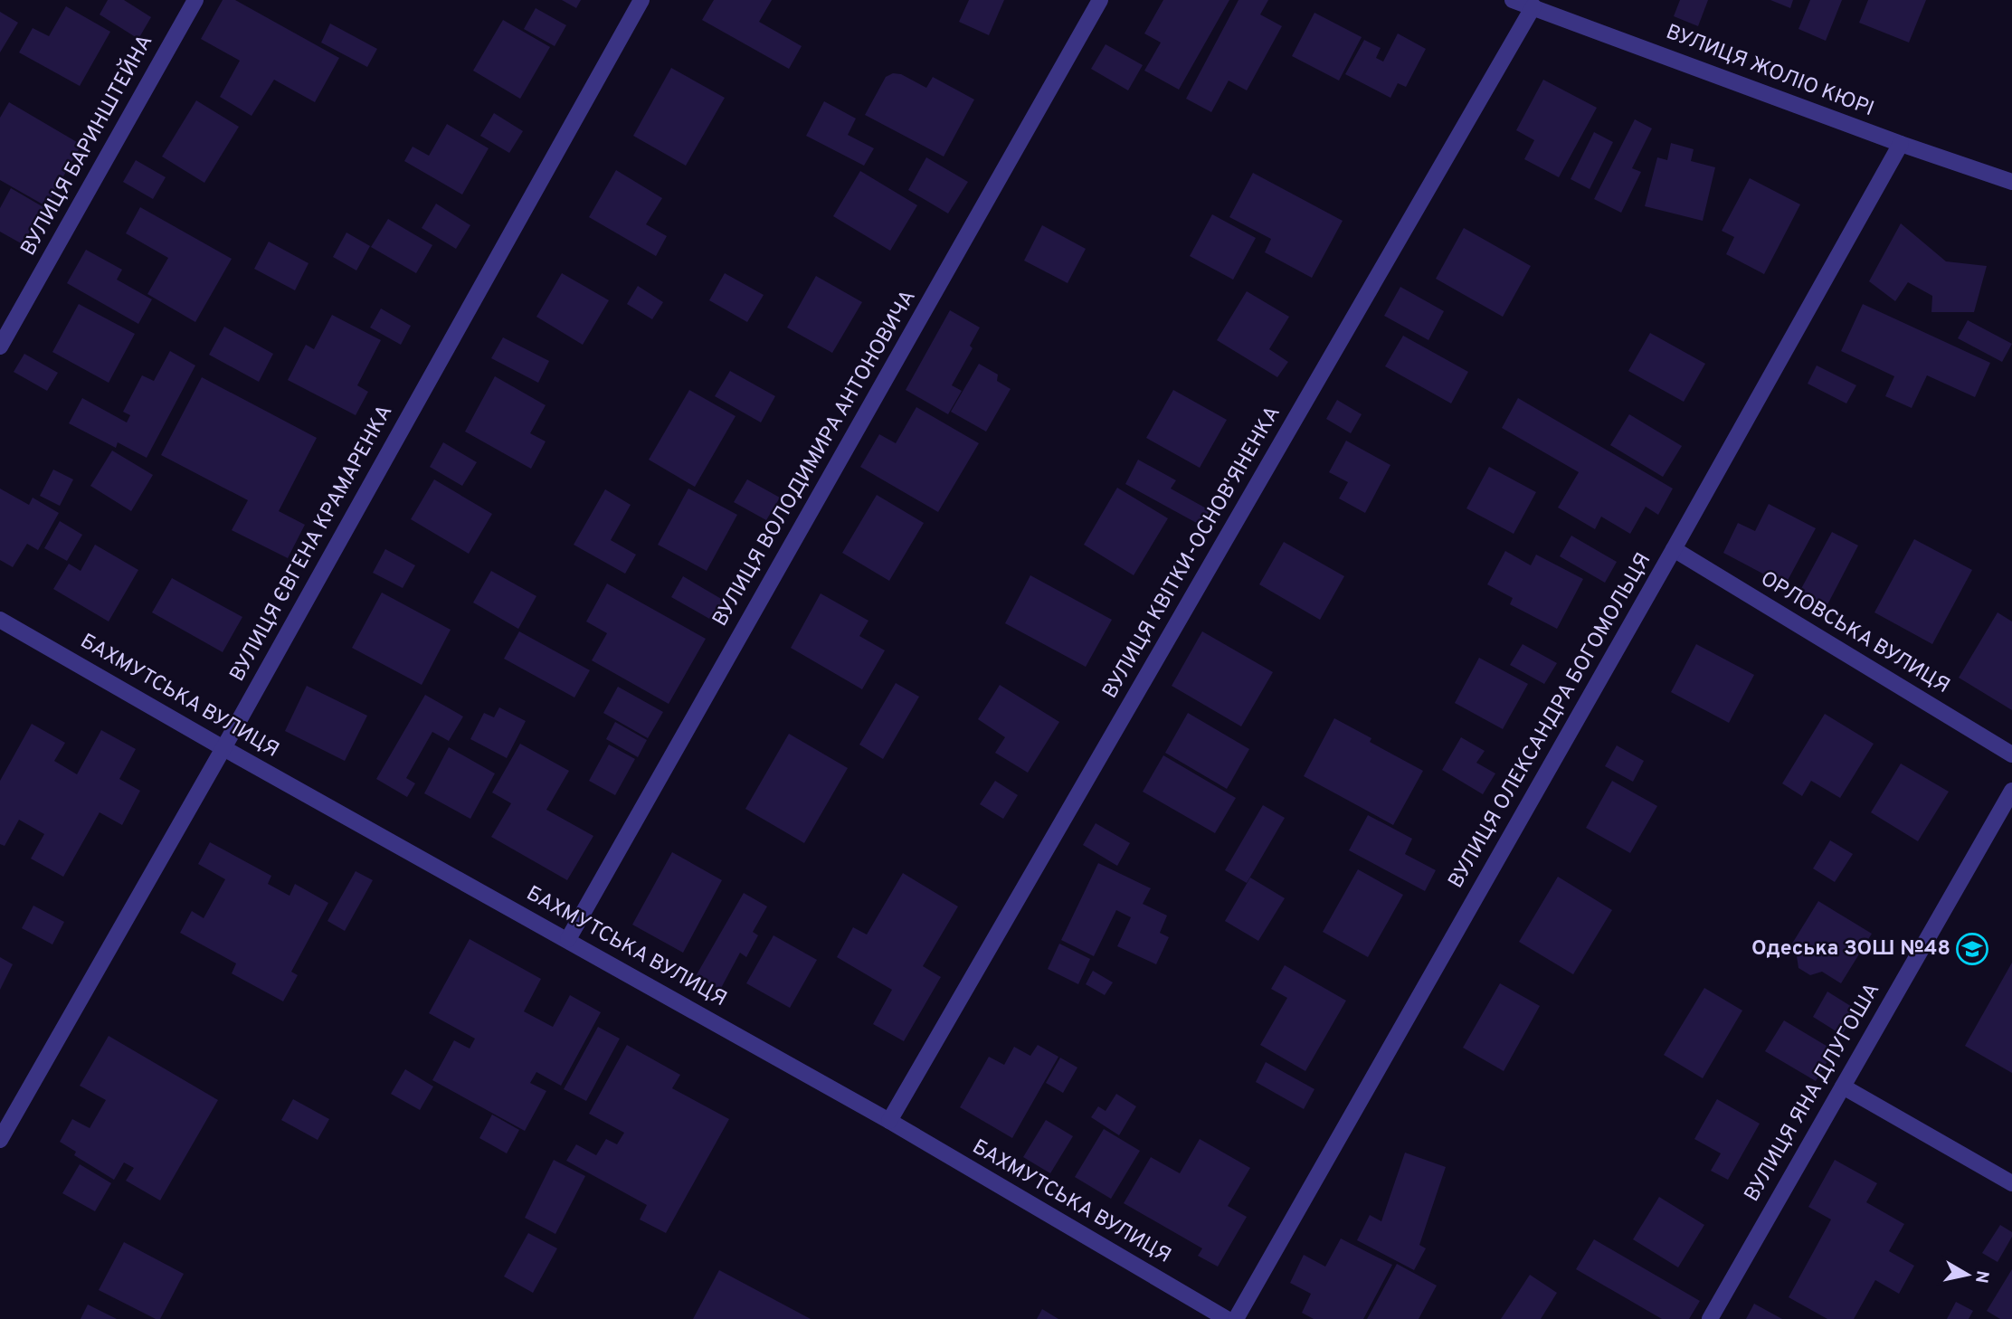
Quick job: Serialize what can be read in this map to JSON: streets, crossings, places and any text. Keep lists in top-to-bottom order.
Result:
{
  "streets": {
    "street": [
      "ВУЛИЦЯ ЖОЛІО КЮРІ",
      "ВУЛИЦЯ БАРИНШТЕЙНА",
      "ВУЛИЦЯ ВОЛОДИМИРА АНТОНОВИЧА",
      "ВУЛИЦЯ ЄВГЕНА КРАМАРЕНКА",
      "ВУЛИЦЯ КВІТКИ-ОСНОВ'ЯНЕНКА",
      "ОРЛОВСЬКА ВУЛИЦЯ",
      "БАХМУТСЬКА ВУЛИЦЯ",
      "ВУЛИЦЯ ОЛЕКСАНДРА БОГОМОЛЬЦЯ",
      "ВУЛИЦЯ ЯНА ДЛУГОША"
    ]
  },
  "crossings": [
    ["ВУЛИЦЯ ЖОЛІО КЮРІ", "ВУЛИЦЯ КВІТКИ-ОСНОВ'ЯНЕНКА"],
    ["ВУЛИЦЯ ЖОЛІО КЮРІ", "ВУЛИЦЯ ОЛЕКСАНДРА БОГОМОЛЬЦЯ"],
    ["ВУЛИЦЯ ВОЛОДИМИРА АНТОНОВИЧА", "БАХМУТСЬКА ВУЛИЦЯ"],
    ["ВУЛИЦЯ ЄВГЕНА КРАМАРЕНКА", "БАХМУТСЬКА ВУЛИЦЯ"],
    ["ВУЛИЦЯ КВІТКИ-ОСНОВ'ЯНЕНКА", "БАХМУТСЬКА ВУЛИЦЯ"],
    ["ОРЛОВСЬКА ВУЛИЦЯ", "ВУЛИЦЯ ОЛЕКСАНДРА БОГОМОЛЬЦЯ"]
  ],
  "places": {
    "school or university": ["Одеська ЗОШ №48"]
  },
  "north": "right"
}
